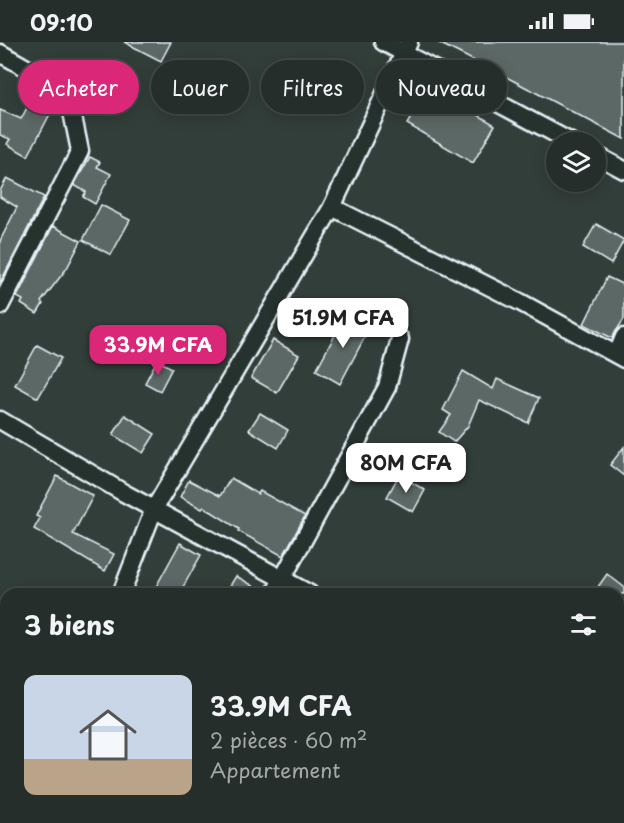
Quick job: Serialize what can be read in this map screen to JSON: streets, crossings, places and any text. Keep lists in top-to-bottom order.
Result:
{
  "page": {
    "status": "09:10",
    "chip": [
      "Acheter",
      "Louer",
      "Filtres",
      "Nouveau"
    ],
    "price": ["51.9M CFA", "33.9M CFA", "80M CFA"],
    "heading": "3 biens",
    "list": [
      {
        "name": "33.9M CFA",
        "note": "2 pièces · 60 m² · Appartement"
      }
    ]
  }
}
